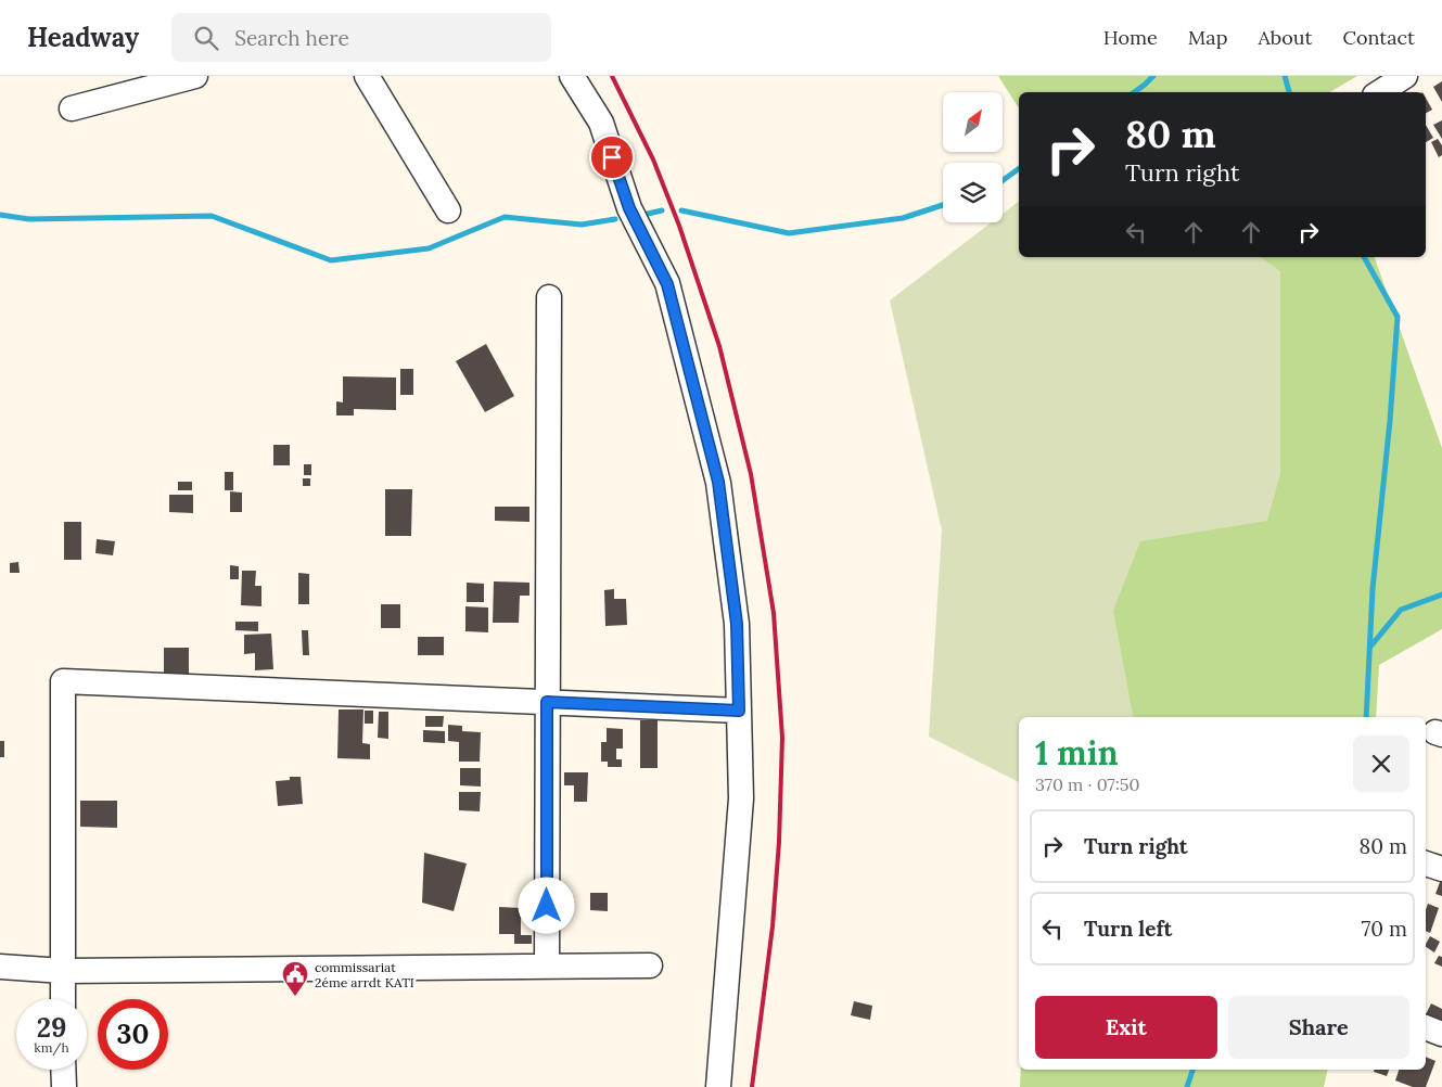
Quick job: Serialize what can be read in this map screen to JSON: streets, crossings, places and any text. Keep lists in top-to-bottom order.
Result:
{
  "places": {
    "public building": ["commissariat 2éme arrdt KATI"]
  },
  "north": "top right",
  "page": {
    "header": "Headway",
    "search": "Search here",
    "nav": [
      "Home",
      "Map",
      "About",
      "Contact"
    ],
    "turn": ["80 m", "Turn right"],
    "heading": ["1 min", "370 m · 07:50"],
    "list": [
      {
        "name": "Turn right",
        "value": "80 m"
      },
      {
        "name": "Turn left",
        "value": "70 m"
      }
    ],
    "buttons": ["Exit", "Share"],
    "speed": "29 km/h",
    "limit": "30"
  }
}
